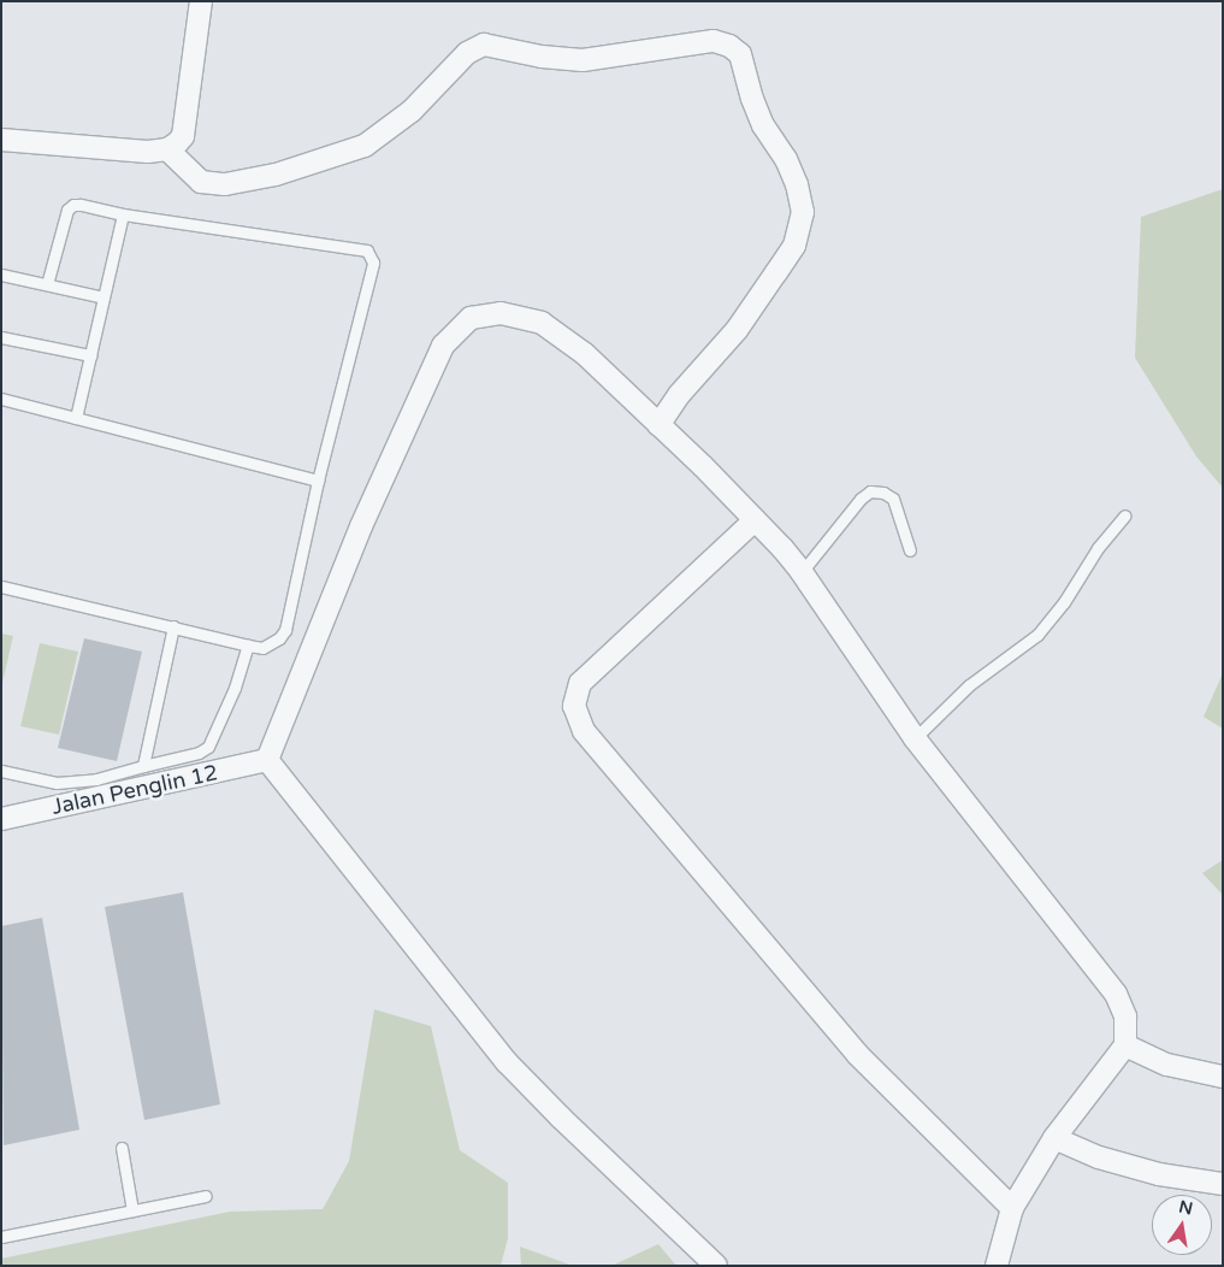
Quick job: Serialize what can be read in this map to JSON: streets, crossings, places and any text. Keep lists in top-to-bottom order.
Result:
{
  "streets": {
    "street": ["Jalan Penglin 12"]
  },
  "north": "top"
}
